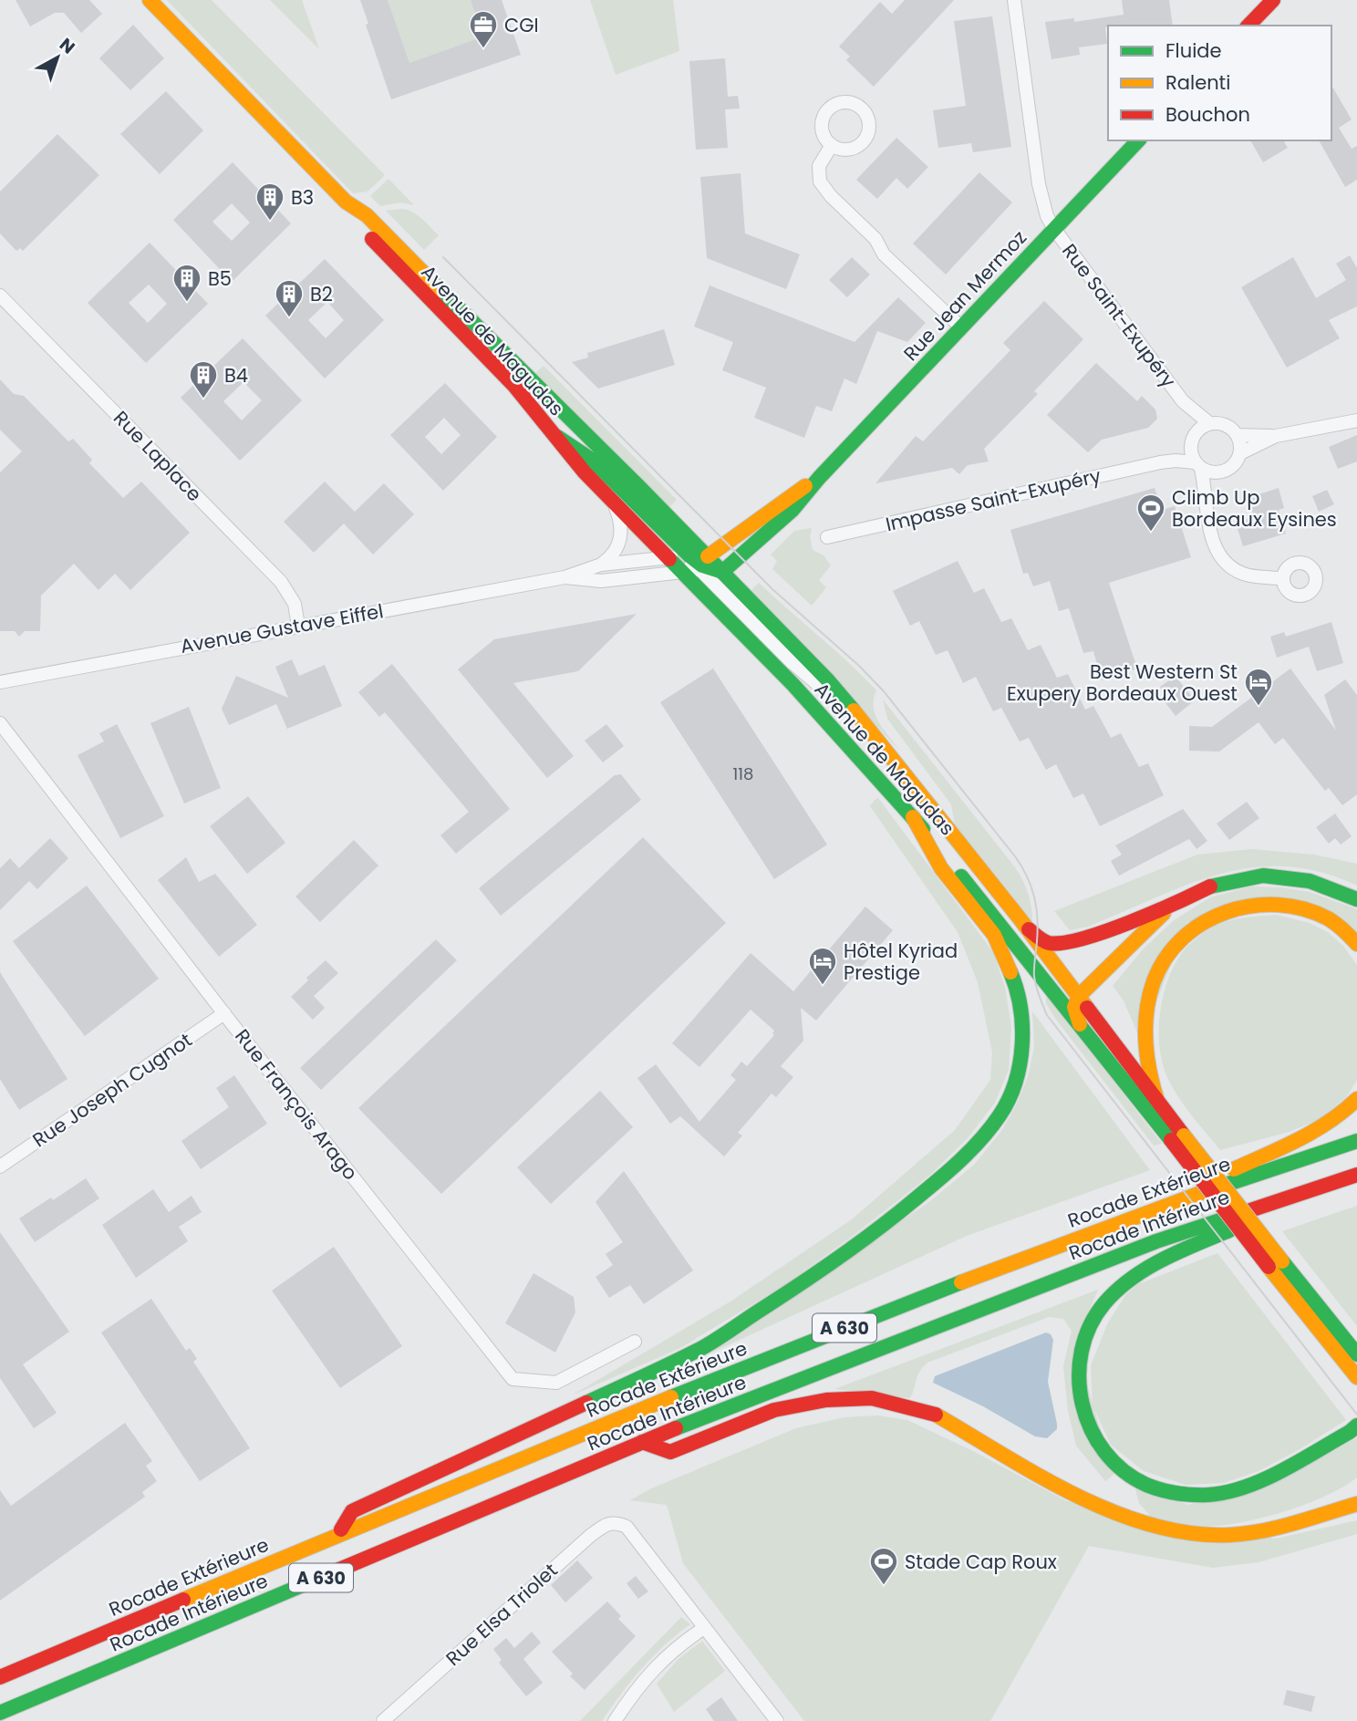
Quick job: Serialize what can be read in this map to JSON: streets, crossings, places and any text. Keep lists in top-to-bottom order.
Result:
{
  "streets": {
    "main road": [
      "Rue Jean Mermoz",
      "Avenue de Magudas",
      "Rocade Extérieure",
      "Rocade Intérieure",
      "A 630"
    ],
    "street": [
      "Rue Saint-Exupéry",
      "Rue Laplace",
      "Impasse Saint-Exupéry",
      "Avenue Gustave Eiffel",
      "Rue Joseph Cugnot",
      "Rue François Arago",
      "Rue Elsa Triolet"
    ]
  },
  "crossings": [
    ["Rue Jean Mermoz", "Rue Saint-Exupéry"],
    ["Rue Jean Mermoz", "Avenue de Magudas"],
    ["Rue Jean Mermoz", "Avenue Gustave Eiffel"],
    ["Rue Saint-Exupéry", "Impasse Saint-Exupéry"],
    ["Avenue de Magudas", "Avenue Gustave Eiffel"],
    ["Rue Laplace", "Avenue Gustave Eiffel"],
    ["Rue Joseph Cugnot", "Rue François Arago"]
  ],
  "places": {
    "office": ["CGI"],
    "building": [
      "B3",
      "B5",
      "B2",
      "B4"
    ],
    "sports": ["Climb Up Bordeaux Eysines", "Stade Cap Roux"],
    "hotel": ["Best Western St Exupery Bordeaux Ouest", "Hôtel Kyriad Prestige"]
  },
  "house_numbers": ["118"],
  "legend": ["Fluide", "Ralenti", "Bouchon"],
  "north": "top right"
}
